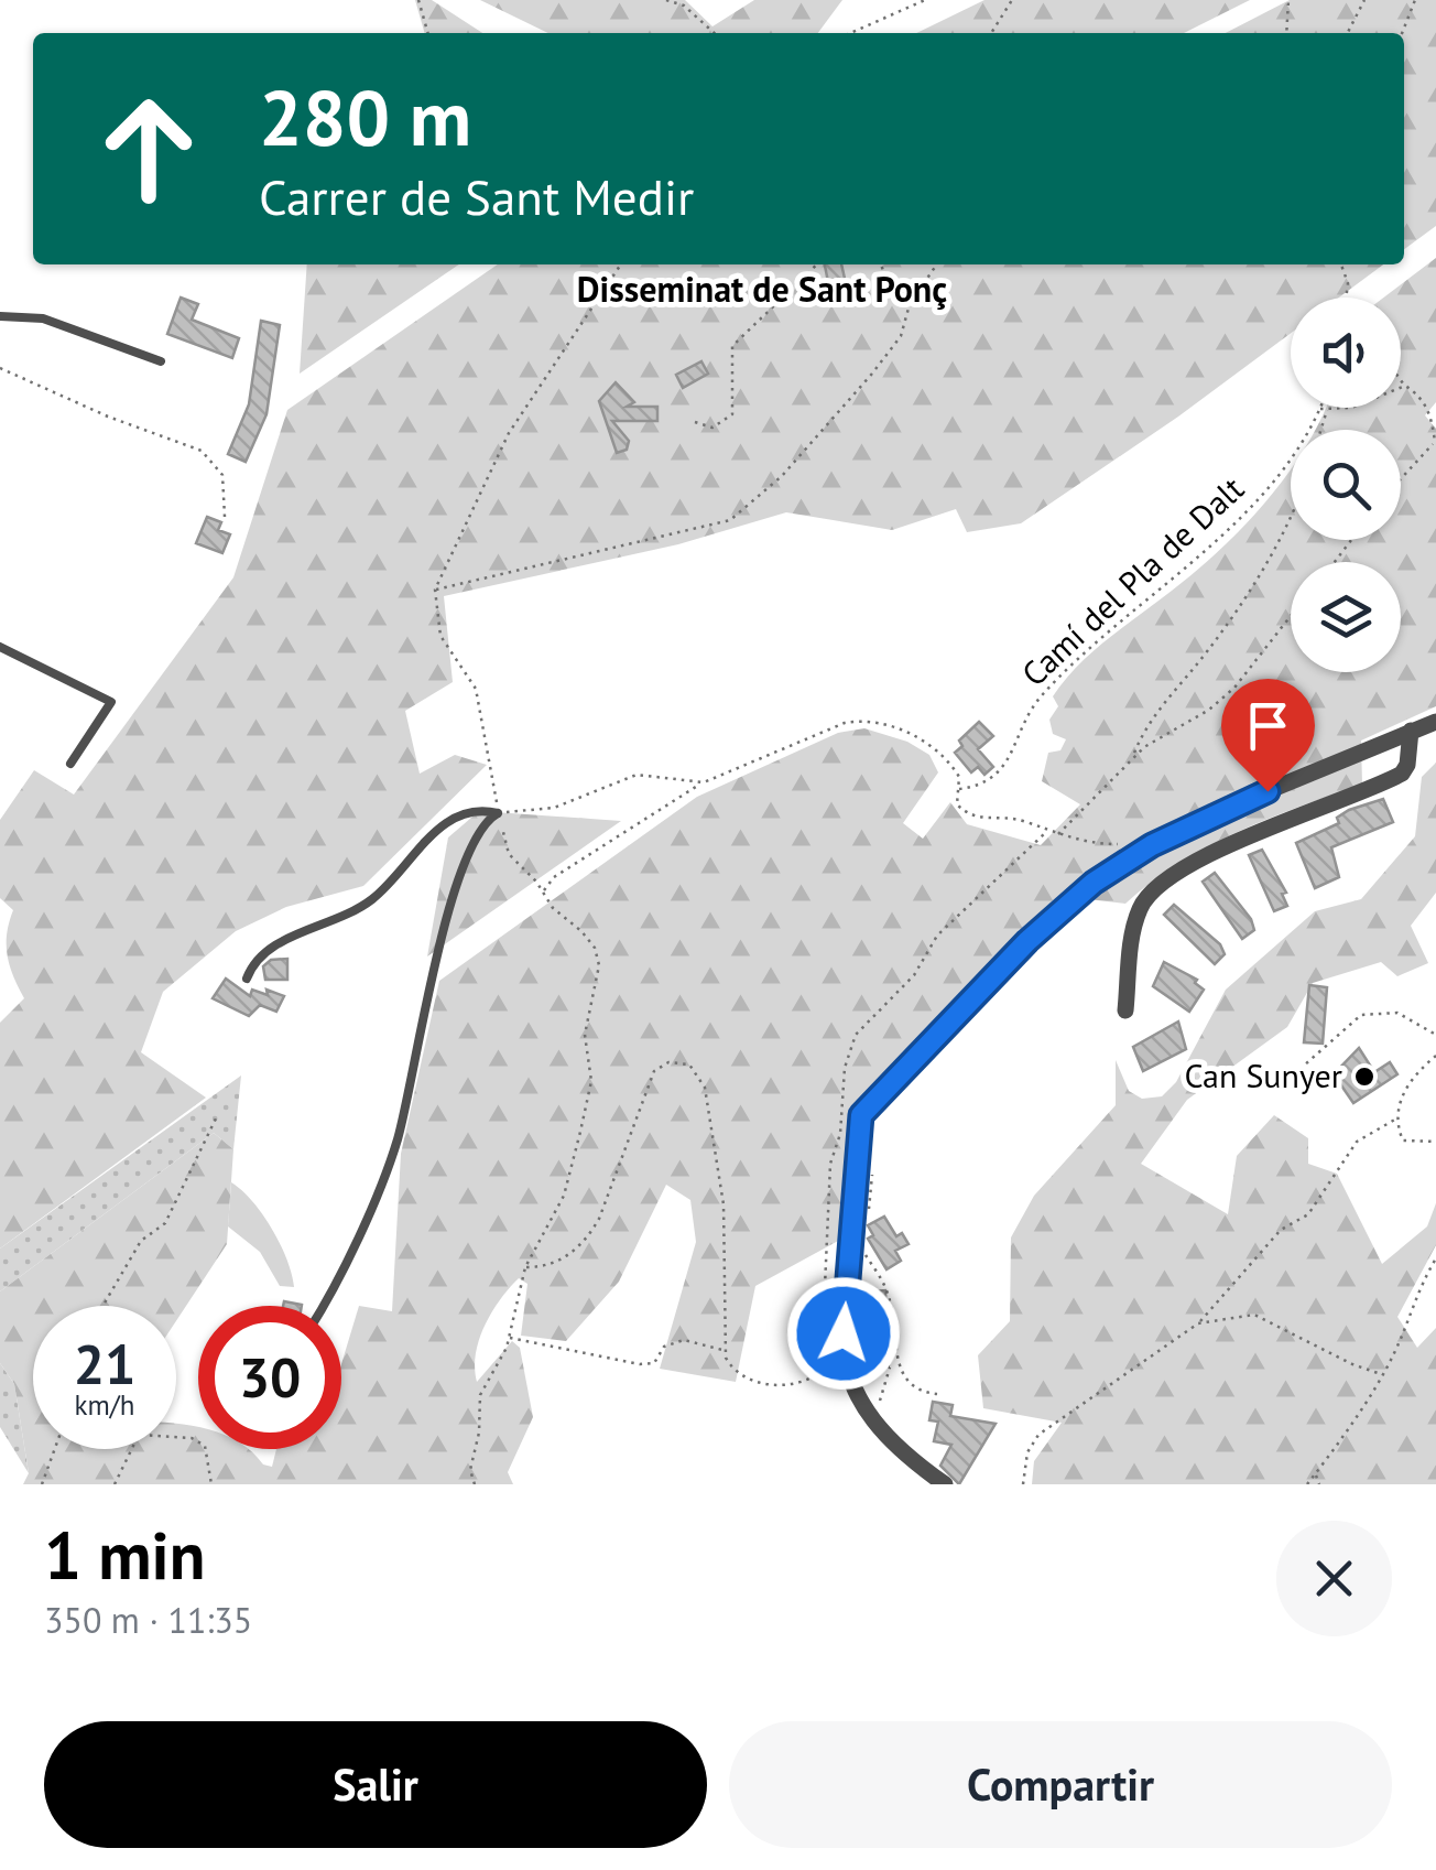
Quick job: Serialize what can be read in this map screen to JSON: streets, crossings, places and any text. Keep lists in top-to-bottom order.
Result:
{
  "streets": {
    "path": ["Camí del Pla de Dalt"]
  },
  "districts": ["Disseminat de Sant Ponç"],
  "places": ["Can Sunyer"],
  "page": {
    "turn": ["280 m", "Carrer de Sant Medir"],
    "speed": "21 km/h",
    "limit": "30",
    "heading": ["1 min", "350 m · 11:35"],
    "buttons": ["Salir", "Compartir"]
  }
}
